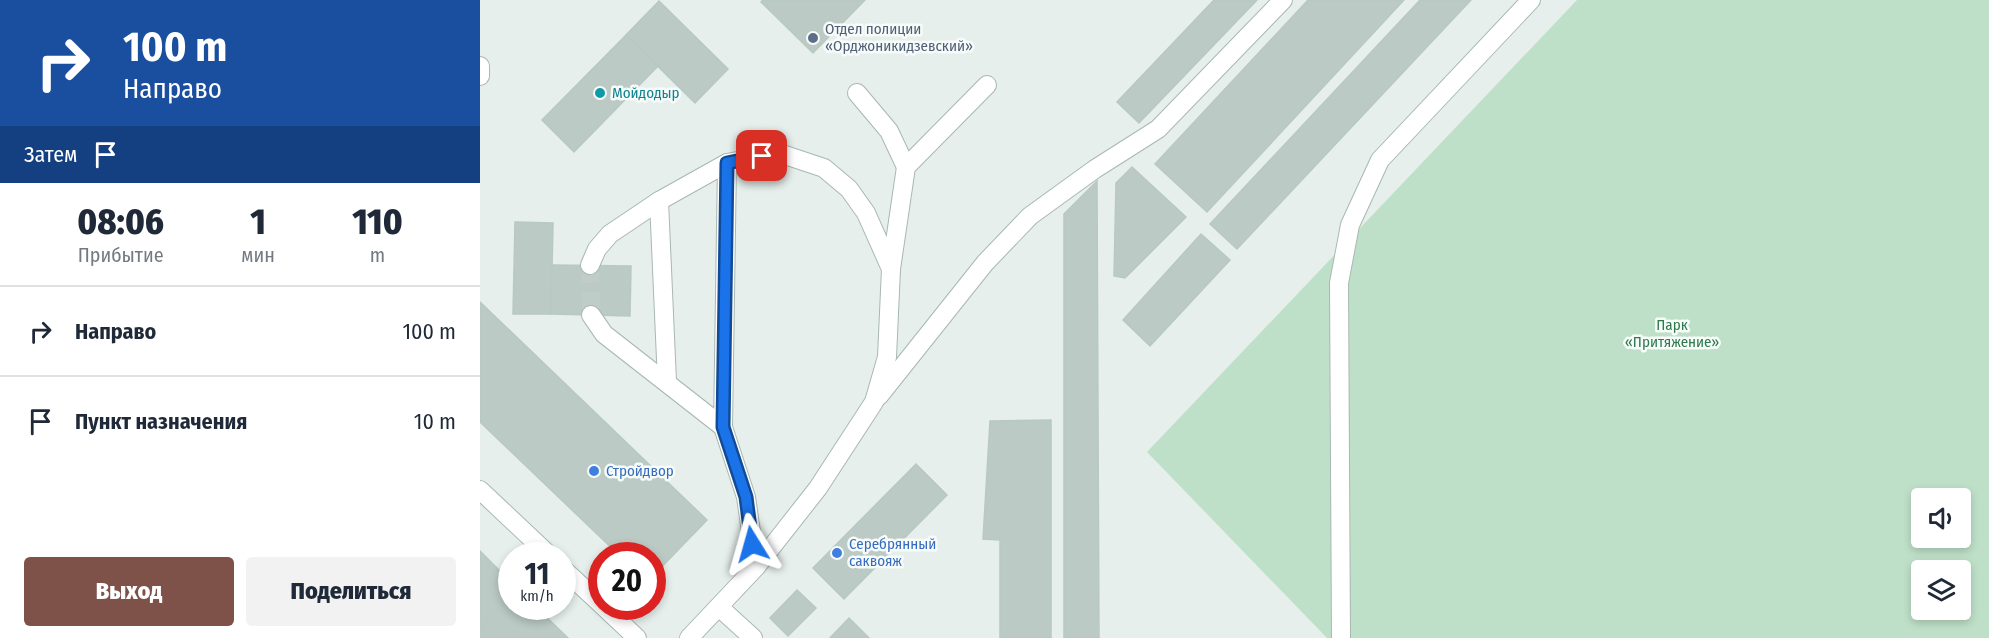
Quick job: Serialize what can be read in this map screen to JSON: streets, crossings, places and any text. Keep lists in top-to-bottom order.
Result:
{
  "parks": ["Парк «Притяжение»"],
  "places": [
    "Отдел полиции «Орджоникидзевский»",
    "Мойдодыр",
    "Стройдвор",
    "Серебрянный саквояж"
  ],
  "page": {
    "turn": ["100 m", "Направо"],
    "then": "Затем",
    "eta": [
      "08:06",
      "Прибытие",
      "1",
      "мин",
      "110",
      "m"
    ],
    "list": [
      {
        "name": "Направо",
        "value": "100 m"
      },
      {
        "name": "Пункт назначения",
        "value": "10 m"
      }
    ],
    "speed": "11 km/h",
    "limit": "20",
    "buttons": ["Выход", "Поделиться"]
  }
}
